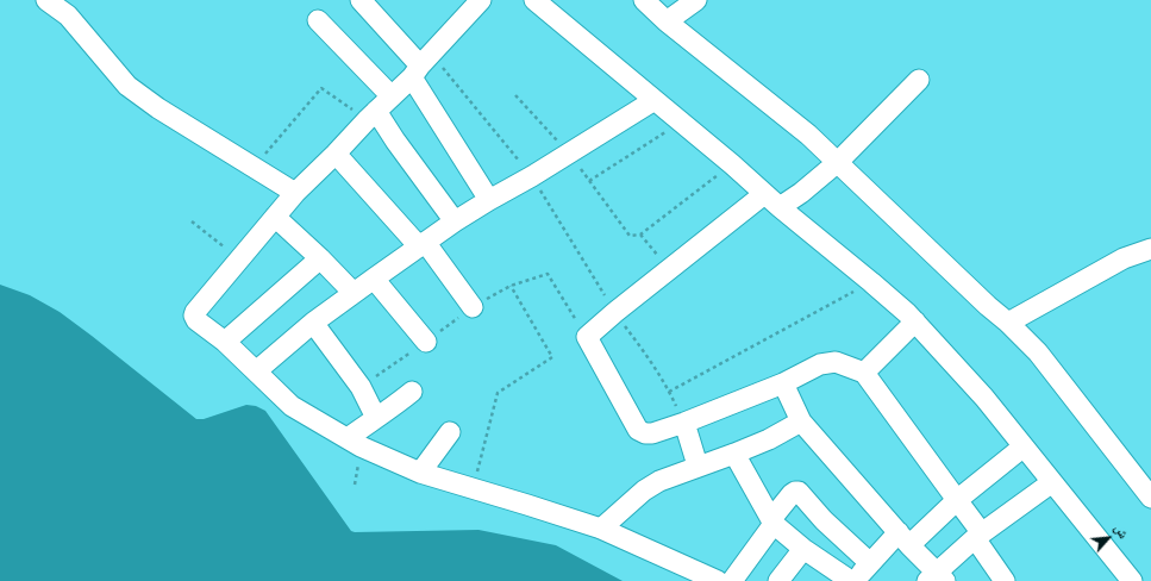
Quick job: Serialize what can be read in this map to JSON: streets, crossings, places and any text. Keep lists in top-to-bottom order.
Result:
{
  "north": "top right"
}
